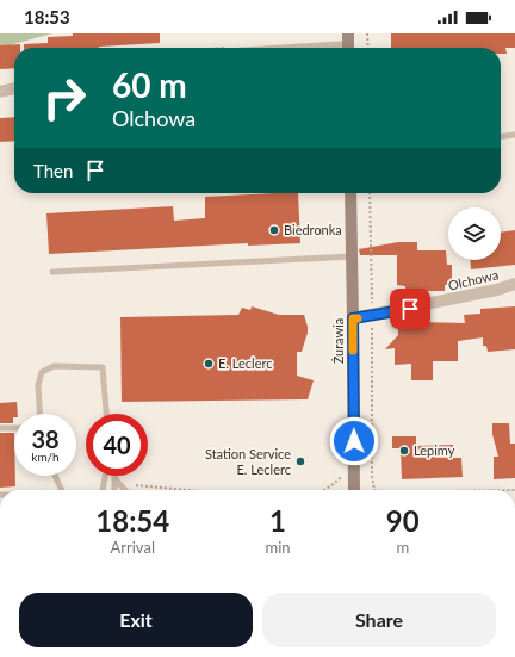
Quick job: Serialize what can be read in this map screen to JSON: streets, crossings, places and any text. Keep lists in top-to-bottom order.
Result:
{
  "streets": {
    "street": ["Olchowa", "Żurawia"]
  },
  "crossings": [
    ["Olchowa", "Żurawia"]
  ],
  "places": [
    "Biedronka",
    "E. Leclerc",
    "Lepimy",
    "Station Service E. Leclerc"
  ],
  "page": {
    "status": "18:53",
    "turn": ["60 m", "Olchowa"],
    "then": "Then",
    "speed": "38 km/h",
    "limit": "40",
    "eta": [
      "18:54",
      "Arrival",
      "1",
      "min",
      "90",
      "m"
    ],
    "buttons": ["Exit", "Share"]
  }
}
